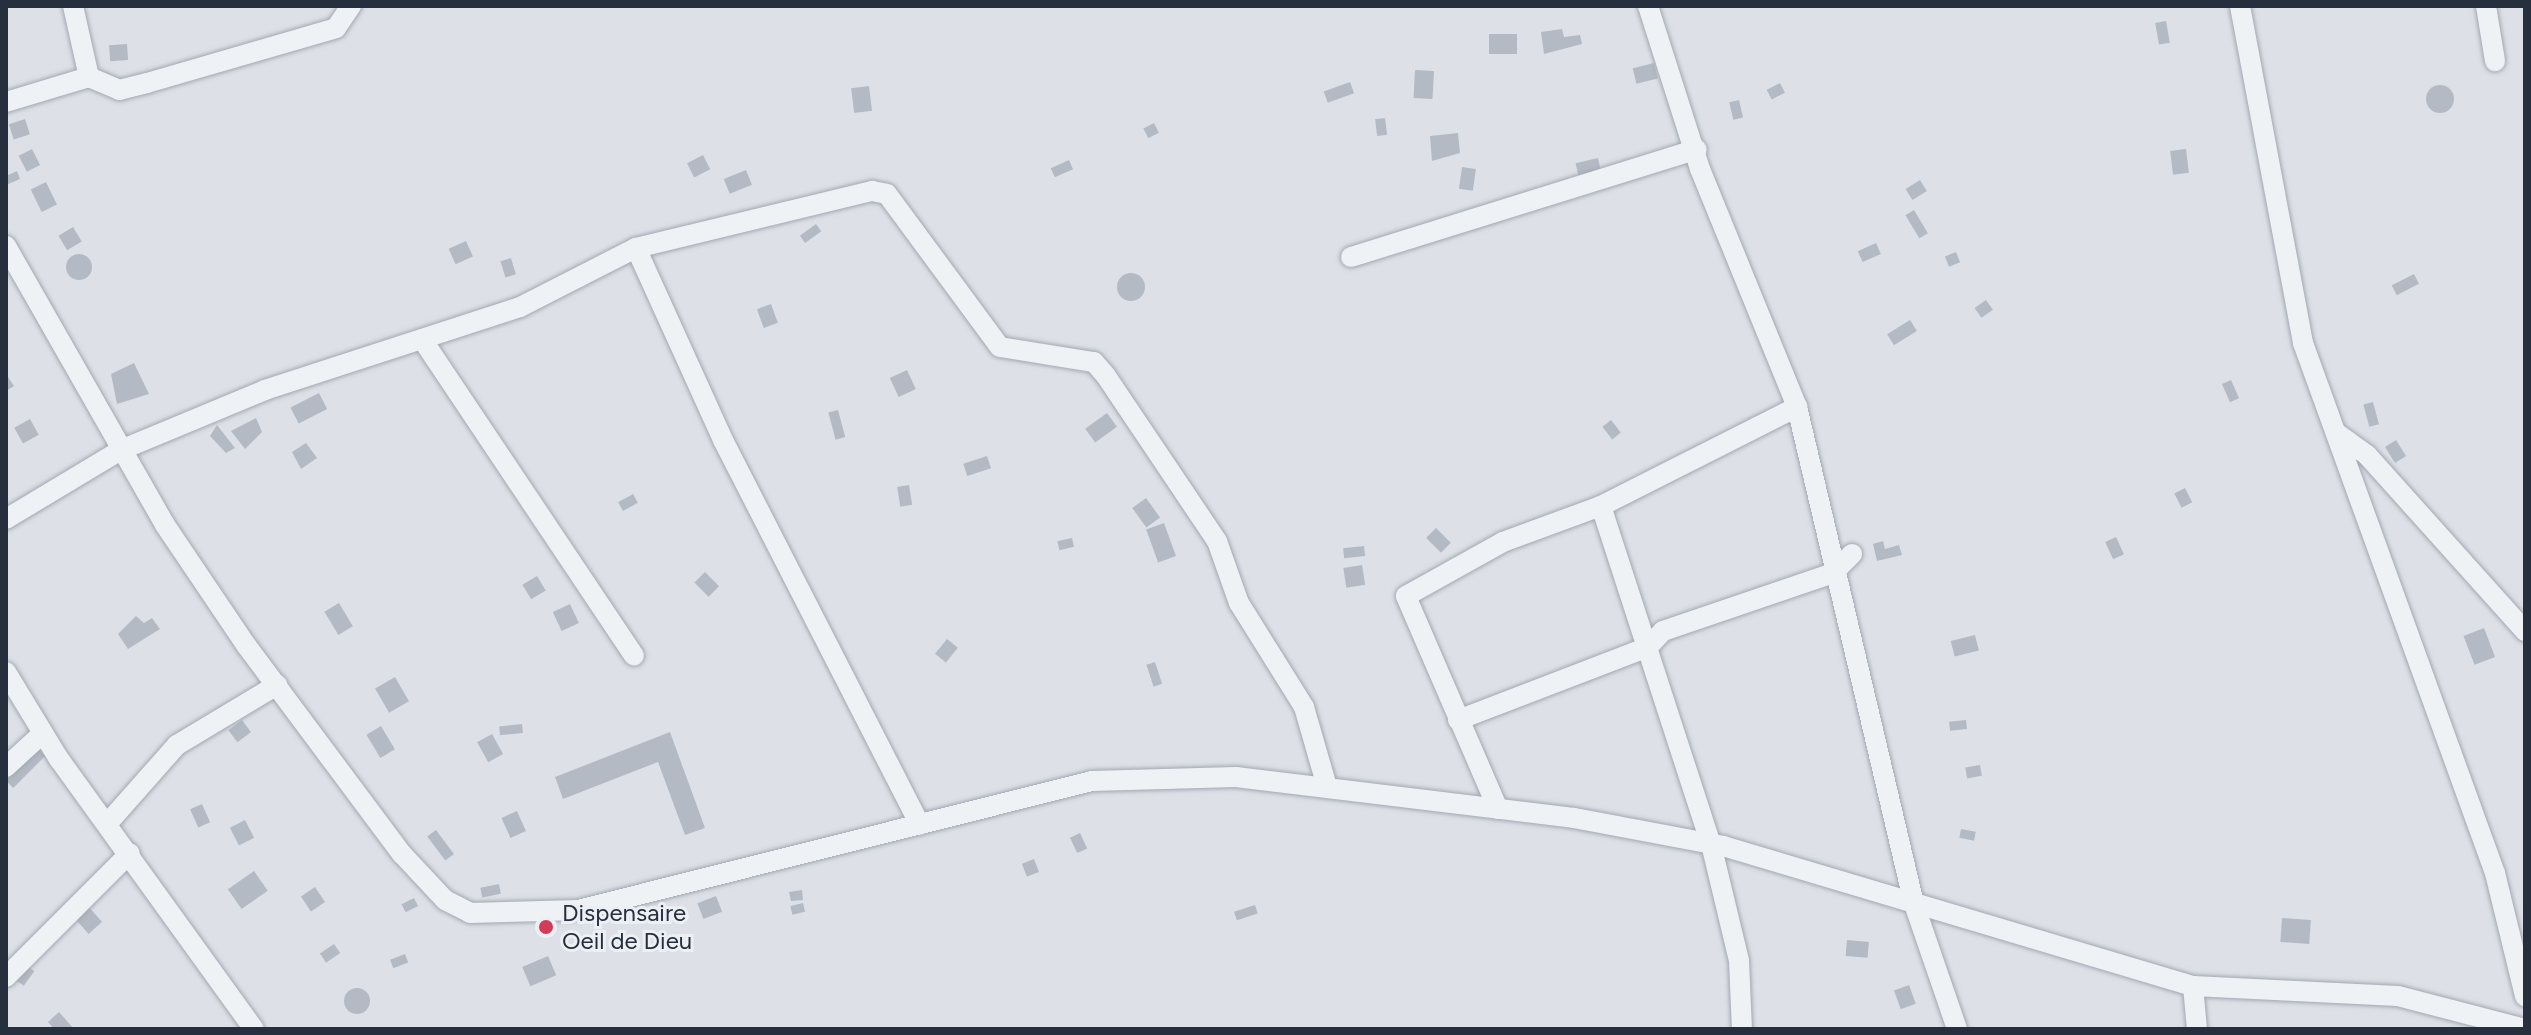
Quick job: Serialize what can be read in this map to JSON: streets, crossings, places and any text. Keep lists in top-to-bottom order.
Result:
{
  "places": ["Dispensaire Oeil de Dieu"]
}
